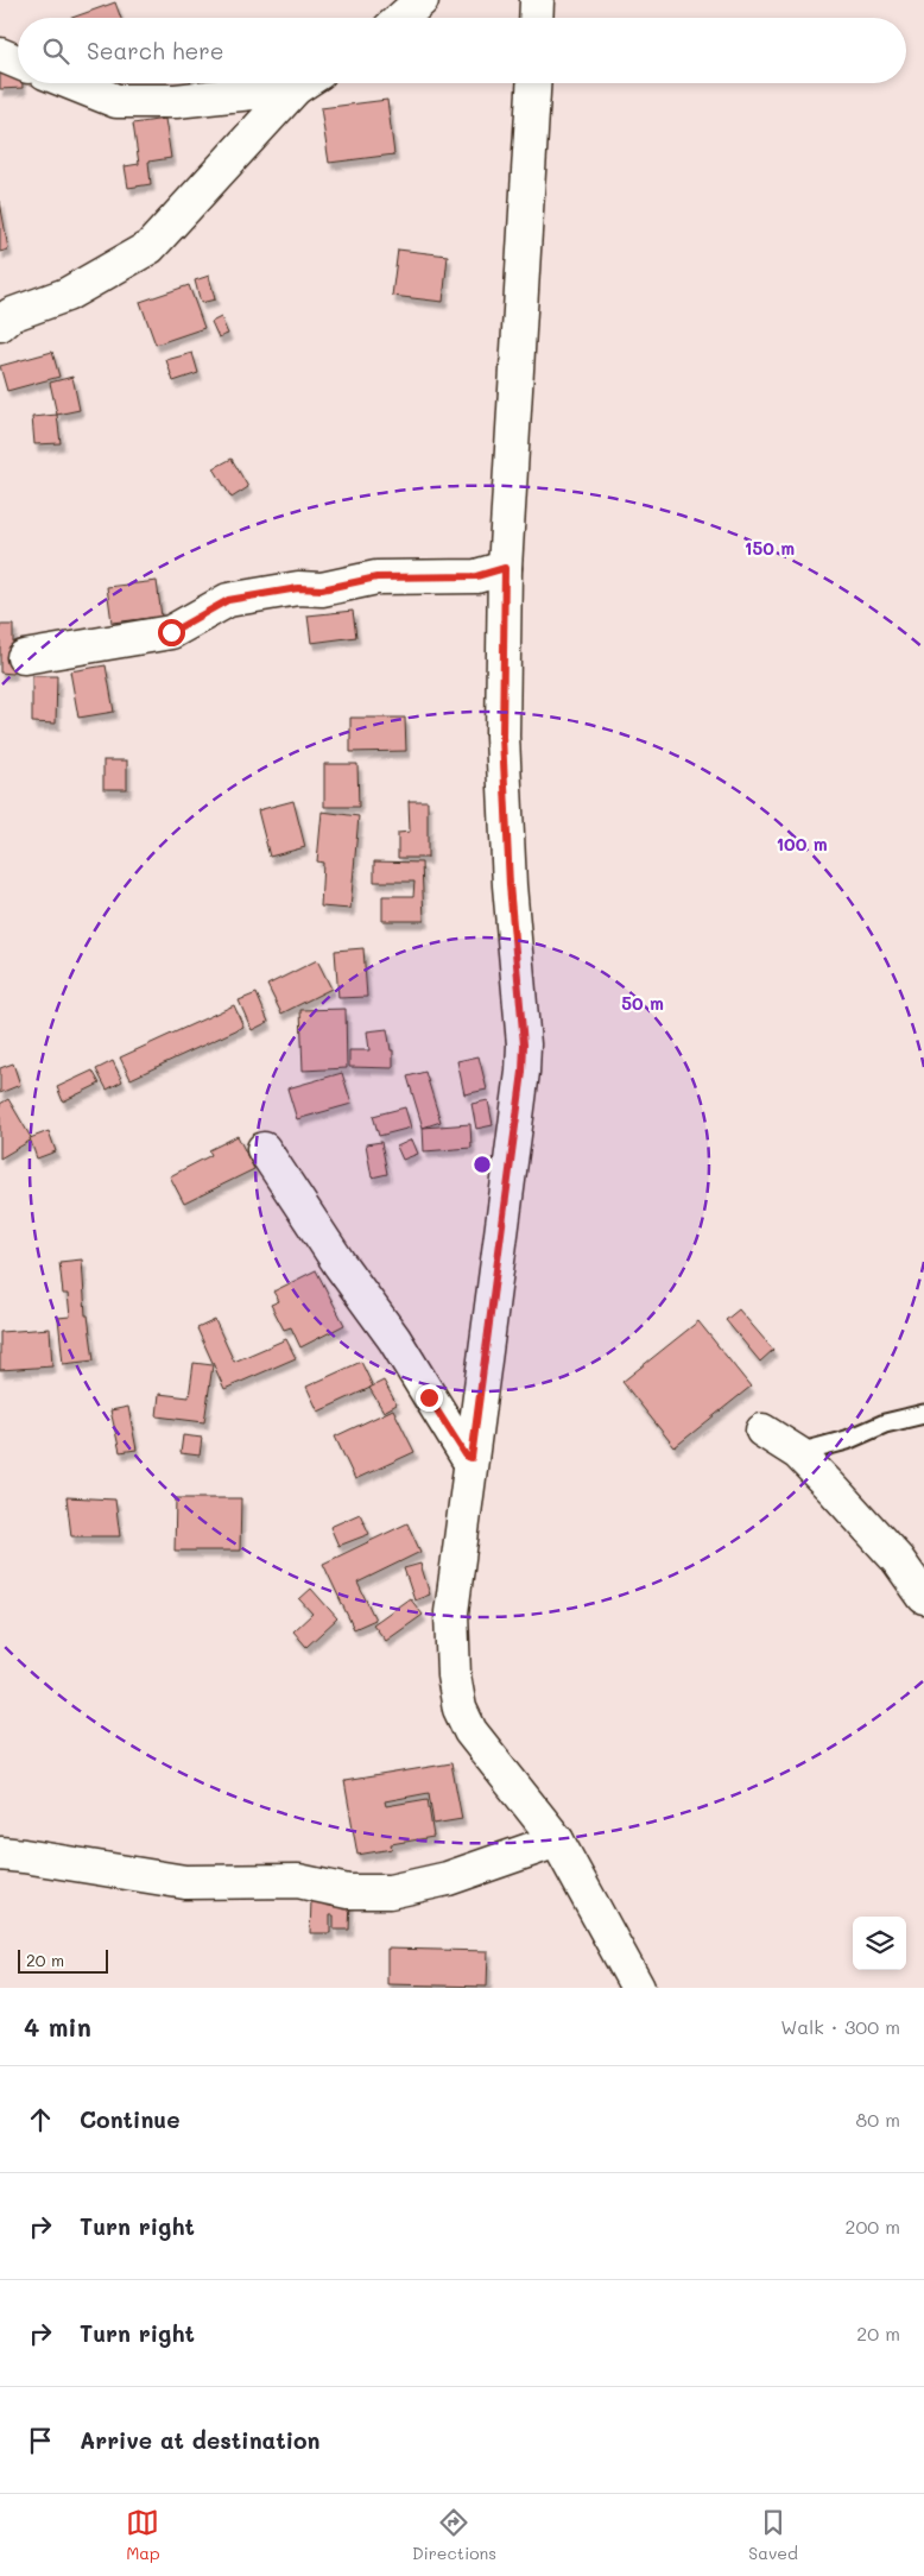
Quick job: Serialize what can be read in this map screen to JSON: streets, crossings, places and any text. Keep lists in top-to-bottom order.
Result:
{
  "scale_bar": "20 m",
  "page": {
    "search": "Search here",
    "scale": "20 m",
    "heading": ["4 min", "Walk · 300 m"],
    "list": [
      ["Continue", "80 m"],
      ["Turn right", "200 m"],
      ["Turn right", "20 m"],
      "Arrive at destination"
    ],
    "nav": ["Map", "Directions", "Saved"]
  },
  "rings": ["150 m", "100 m", "50 m"]
}
